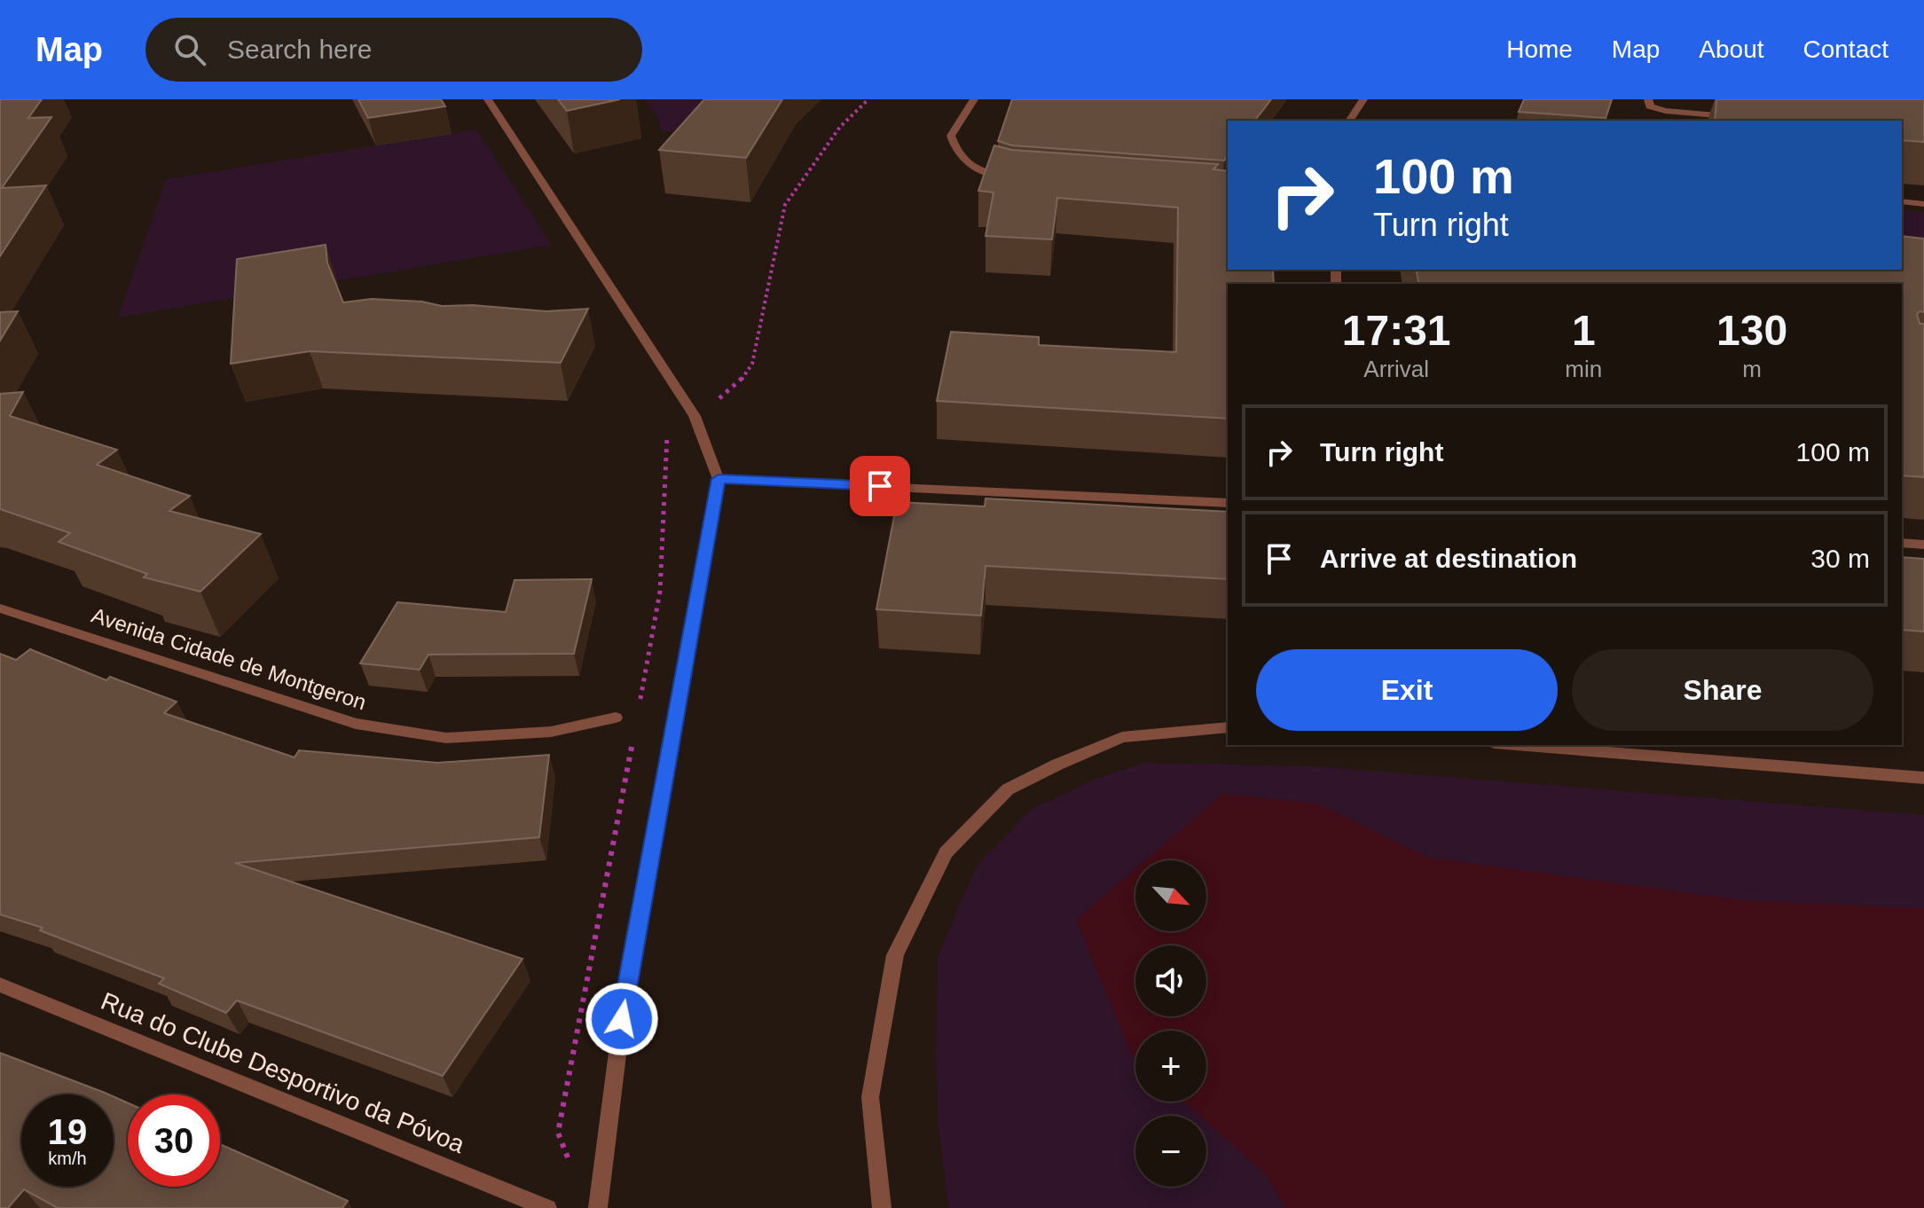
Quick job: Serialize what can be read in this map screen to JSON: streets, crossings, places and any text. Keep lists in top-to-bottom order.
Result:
{
  "streets": {
    "street": ["Avenida Cidade de Montgeron", "Rua do Clube Desportivo da Póvoa"]
  },
  "north": "bottom right",
  "page": {
    "header": "Map",
    "search": "Search here",
    "nav": [
      "Home",
      "Map",
      "About",
      "Contact"
    ],
    "turn": ["100 m", "Turn right"],
    "eta": [
      "17:31",
      "Arrival",
      "1",
      "min",
      "130",
      "m"
    ],
    "list": [
      {
        "name": "Turn right",
        "value": "100 m"
      },
      {
        "name": "Arrive at destination",
        "value": "30 m"
      }
    ],
    "buttons": ["Exit", "Share"],
    "map_buttons": ["+", "−"],
    "speed": "19 km/h",
    "limit": "30"
  }
}
